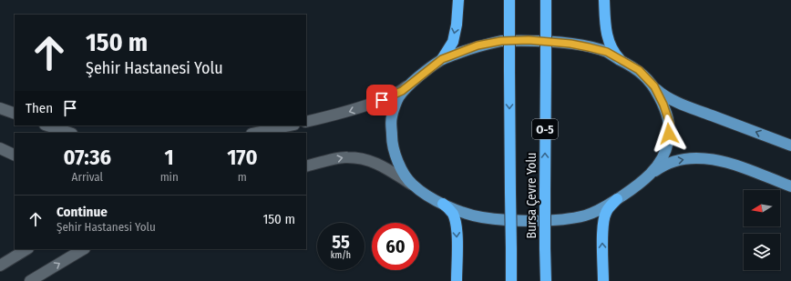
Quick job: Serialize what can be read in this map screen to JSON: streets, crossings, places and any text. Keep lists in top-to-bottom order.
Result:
{
  "streets": {
    "highway": ["O-5", "Bursa Çevre Yolu"]
  },
  "north": "left",
  "page": {
    "turn": ["150 m", "Şehir Hastanesi Yolu"],
    "then": "Then",
    "eta": [
      "07:36",
      "Arrival",
      "1",
      "min",
      "170",
      "m"
    ],
    "list": [
      {
        "name": "Continue",
        "note": "Şehir Hastanesi Yolu",
        "value": "150 m"
      }
    ],
    "speed": "55 km/h",
    "limit": "60"
  }
}
